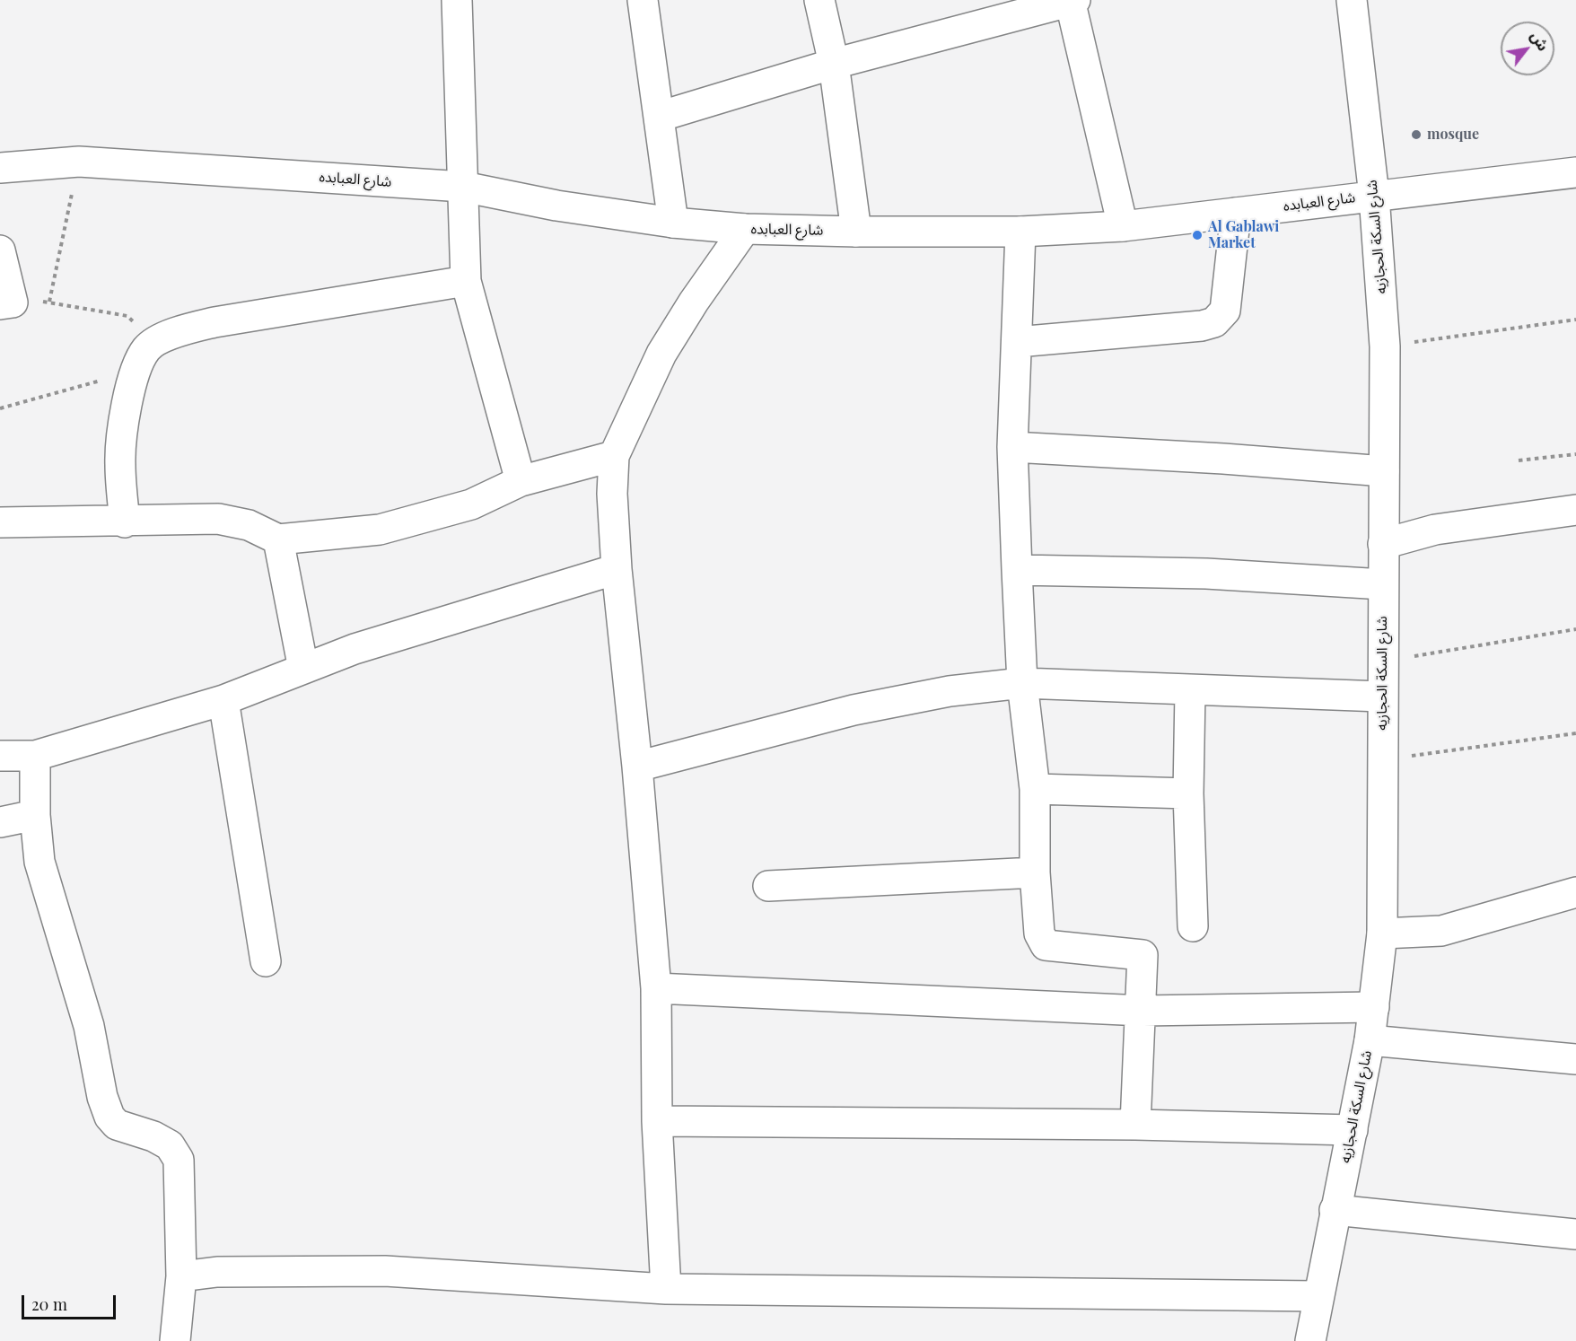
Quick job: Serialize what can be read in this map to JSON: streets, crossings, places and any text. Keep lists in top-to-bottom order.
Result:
{
  "streets": {
    "street": ["شارع العبابده", "شارع السكة الحجازيه"]
  },
  "crossings": [
    ["شارع العبابده", "شارع السكة الحجازيه"]
  ],
  "places": ["mosque", "Al Gablawi Market"],
  "scale_bar": "20 m",
  "north": "top right"
}
